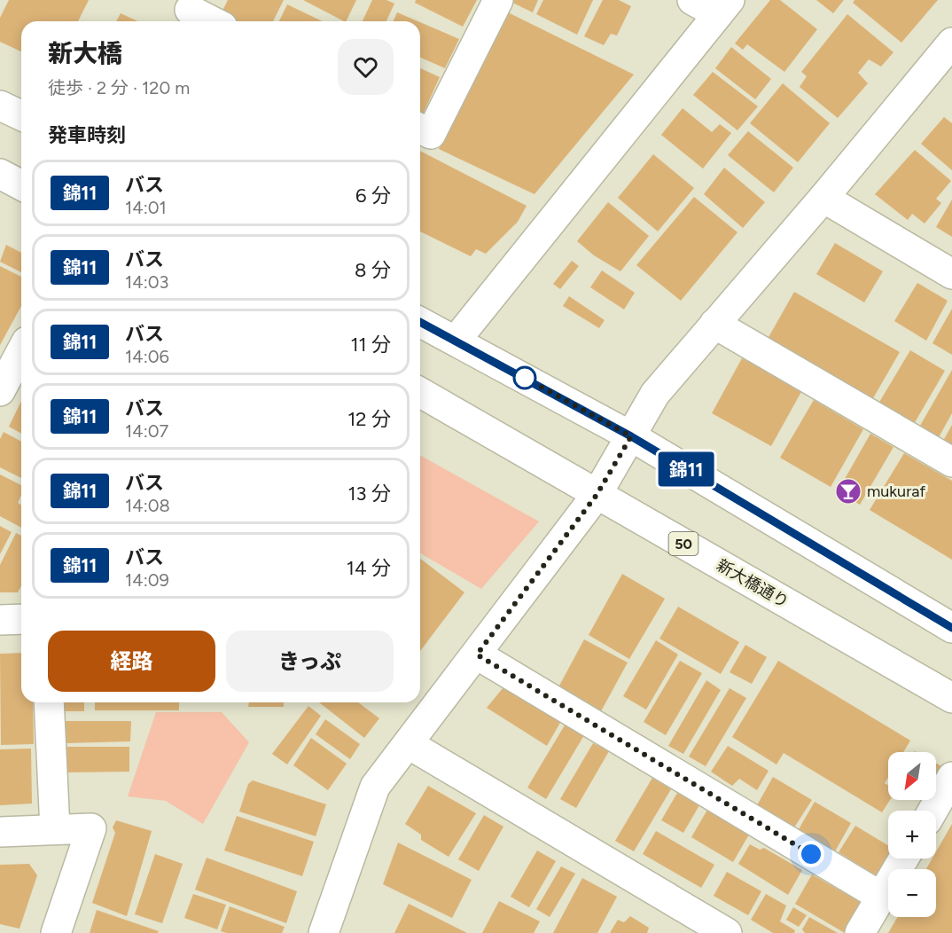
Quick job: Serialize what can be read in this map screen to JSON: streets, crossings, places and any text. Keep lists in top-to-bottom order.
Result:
{
  "streets": {
    "street": ["50", "新大橋通り"]
  },
  "places": {
    "bar": ["mukuraf"]
  },
  "lines": ["bus line 錦11"],
  "north": "bottom left",
  "page": {
    "on_map": "錦11",
    "heading": [
      ["新大橋", "徒歩 · 2 分 · 120 m"],
      "発車時刻"
    ],
    "list": [
      {
        "mark": "錦11",
        "name": "バス",
        "note": "14:01",
        "value": "6 分"
      },
      {
        "mark": "錦11",
        "name": "バス",
        "note": "14:03",
        "value": "8 分"
      },
      {
        "mark": "錦11",
        "name": "バス",
        "note": "14:06",
        "value": "11 分"
      },
      {
        "mark": "錦11",
        "name": "バス",
        "note": "14:07",
        "value": "12 分"
      },
      {
        "mark": "錦11",
        "name": "バス",
        "note": "14:08",
        "value": "13 分"
      },
      {
        "mark": "錦11",
        "name": "バス",
        "note": "14:09",
        "value": "14 分"
      }
    ],
    "buttons": ["経路", "きっぷ"],
    "map_buttons": ["+", "−"]
  }
}
